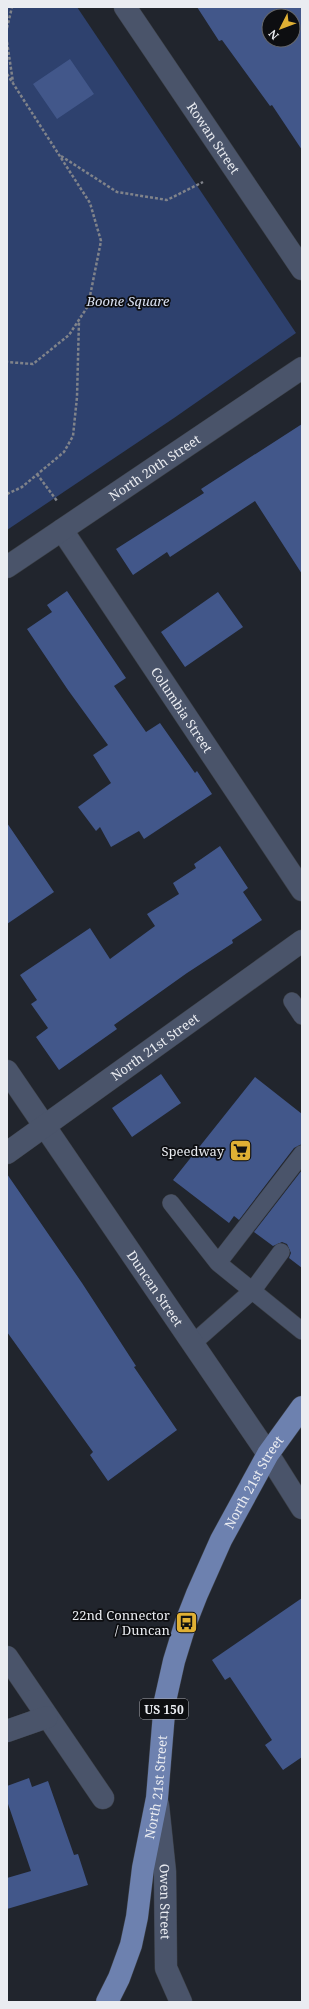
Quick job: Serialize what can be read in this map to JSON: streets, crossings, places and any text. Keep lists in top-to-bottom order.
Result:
{
  "streets": {
    "main road": ["North 21st Street", "US 150"],
    "street": [
      "Rowan Street",
      "North 20th Street",
      "Columbia Street",
      "Duncan Street",
      "Owen Street"
    ]
  },
  "crossings": [
    ["North 20th Street", "Columbia Street"],
    ["North 21st Street", "Duncan Street"],
    ["North 21st Street", "Owen Street"]
  ],
  "parks": ["Boone Square"],
  "places": {
    "supermarket": ["Speedway"],
    "bus stop": ["22nd Connector / Duncan"]
  },
  "north": "bottom left"
}
